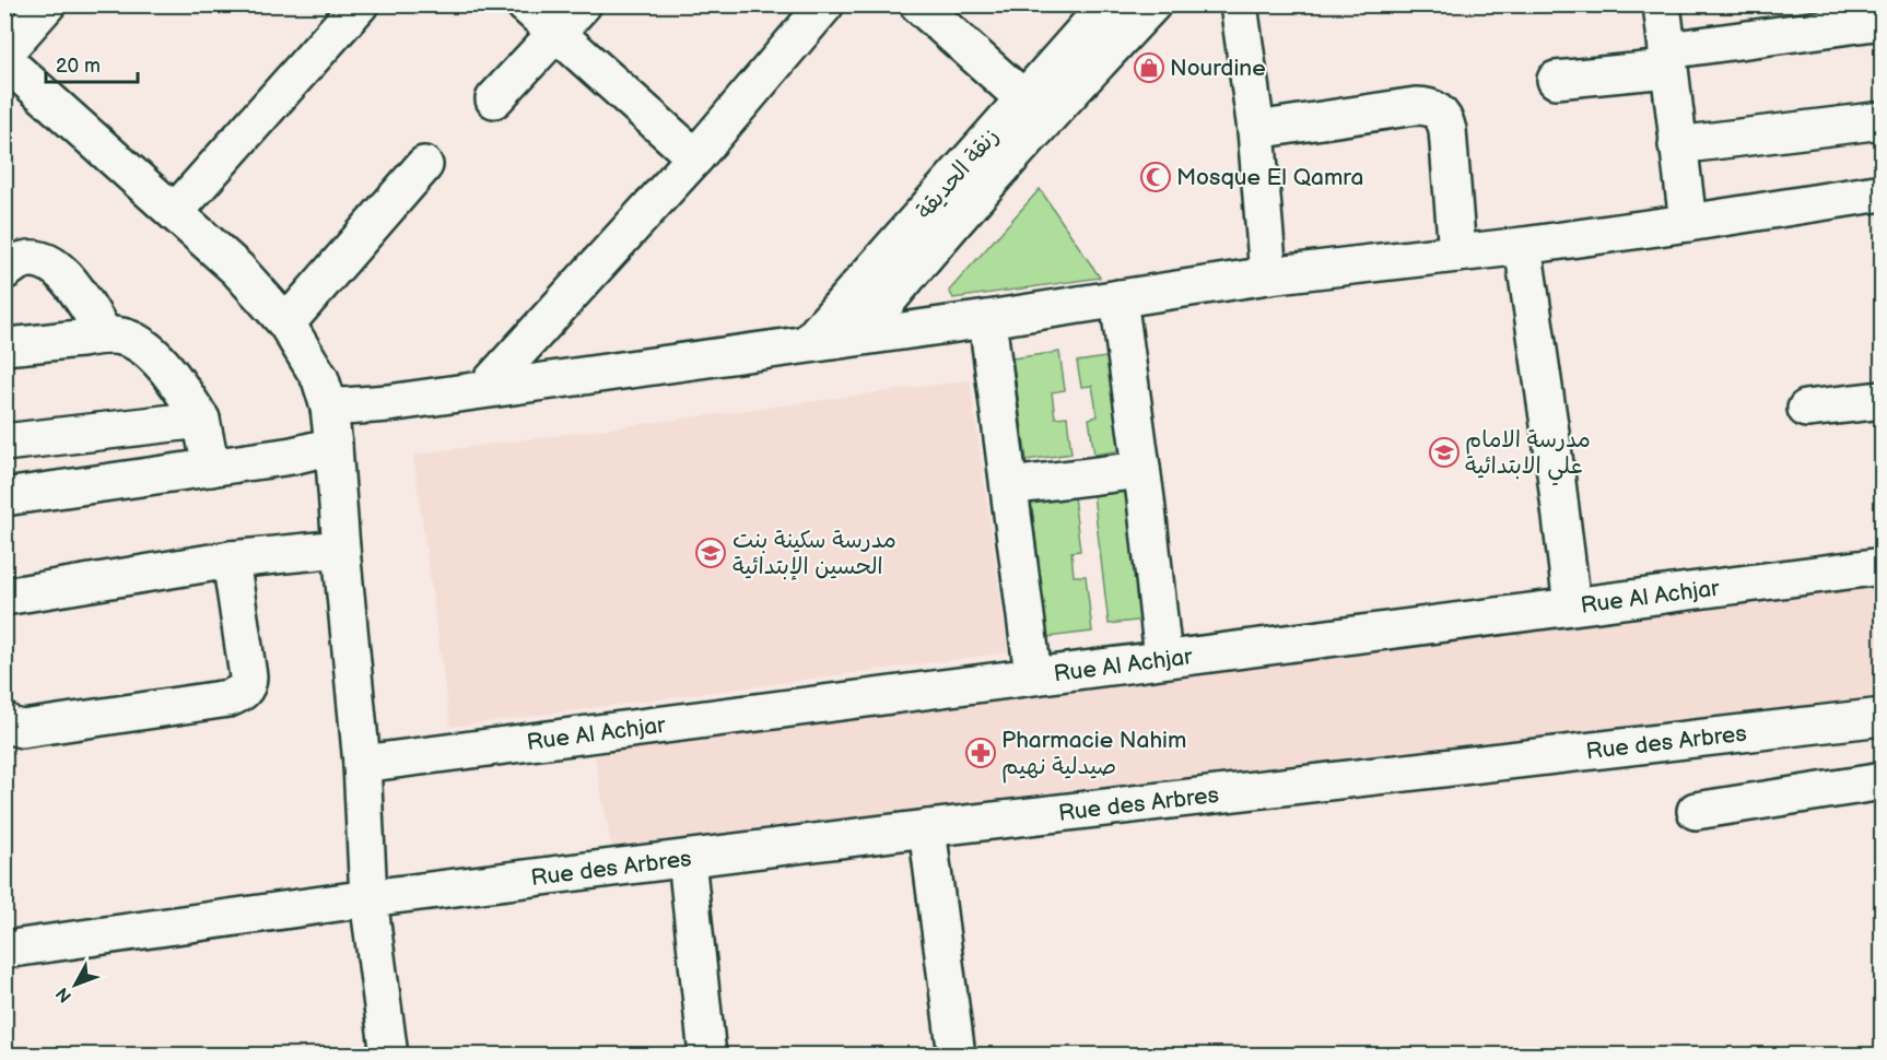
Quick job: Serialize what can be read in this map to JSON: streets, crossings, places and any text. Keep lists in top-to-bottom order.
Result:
{
  "streets": {
    "street": ["زنقة الحديقة", "Rue Al Achjar", "Rue des Arbres"]
  },
  "places": {
    "shop": ["Nourdine"],
    "mosque": ["Mosque El Qamra"],
    "school or university": ["مدرسة الامام علي الابتدائية", "مدرسة سكينة بنت الحسين الإبتدائية"],
    "pharmacy": ["Pharmacie Nahim صيدلية نهيم"]
  },
  "scale_bar": "20 m",
  "north": "bottom left"
}
